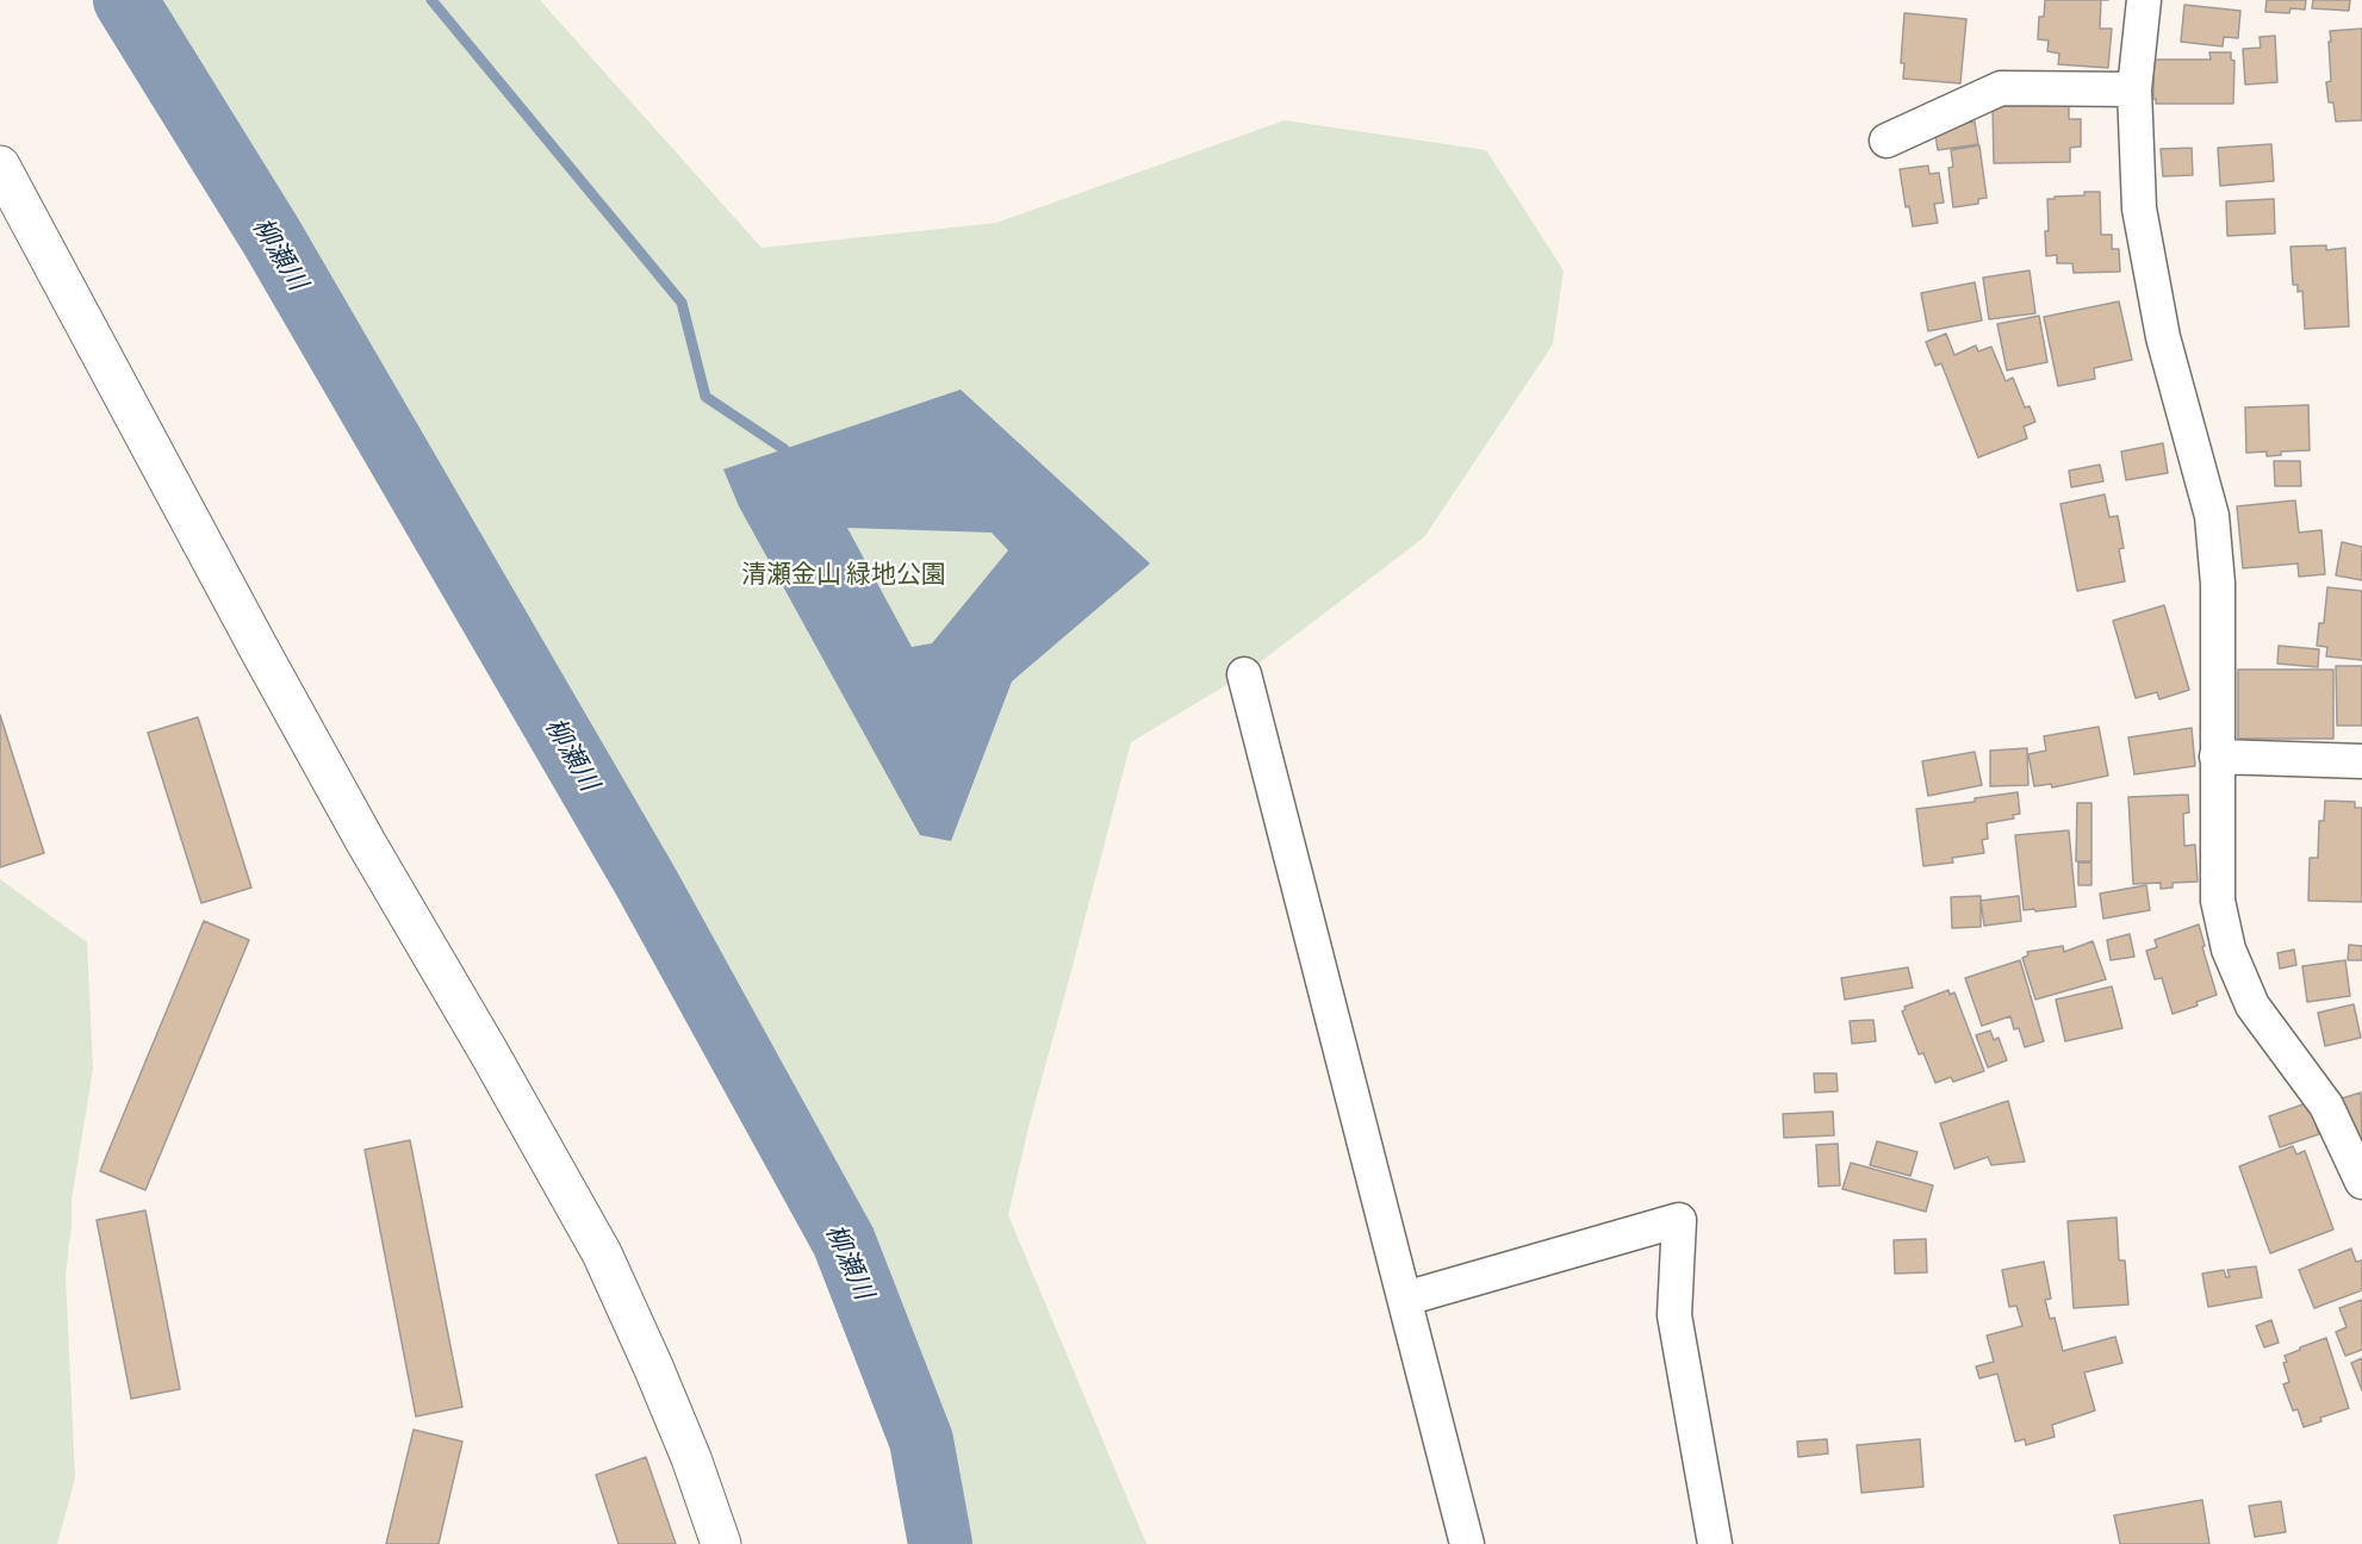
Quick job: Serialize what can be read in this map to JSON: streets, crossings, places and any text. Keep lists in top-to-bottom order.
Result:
{
  "water": ["柳瀬川"],
  "parks": ["清瀬金山 緑地公園"]
}
